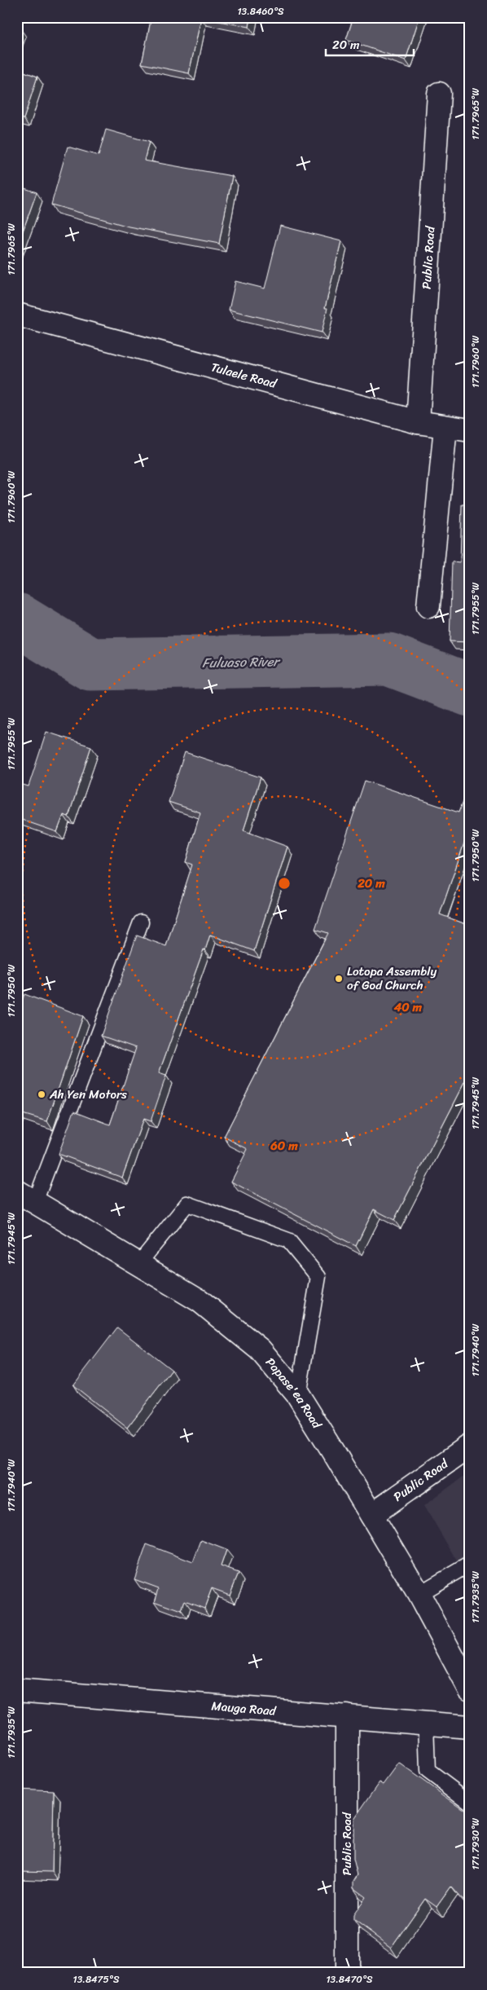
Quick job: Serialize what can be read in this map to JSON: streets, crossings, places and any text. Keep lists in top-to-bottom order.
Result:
{
  "streets": {
    "street": [
      "Public Road",
      "Tulaele Road",
      "Papase'ea Road",
      "Mauga Road"
    ]
  },
  "crossings": [
    ["Public Road", "Tulaele Road"],
    ["Public Road", "Papase'ea Road"],
    ["Public Road", "Mauga Road"]
  ],
  "water": ["Fuluaso River"],
  "places": ["Lotopa Assembly of God Church", "Ah Yen Motors"],
  "scale_bar": "20 m",
  "coordinates": [
    "13.8460°S",
    "171.7965°W",
    "171.7960°W",
    "171.7955°W",
    "171.7950°W",
    "171.7945°W",
    "171.7940°W",
    "171.7935°W",
    "171.7930°W",
    "13.8475°S",
    "13.8470°S"
  ],
  "rings": ["20 m", "40 m", "60 m"]
}
